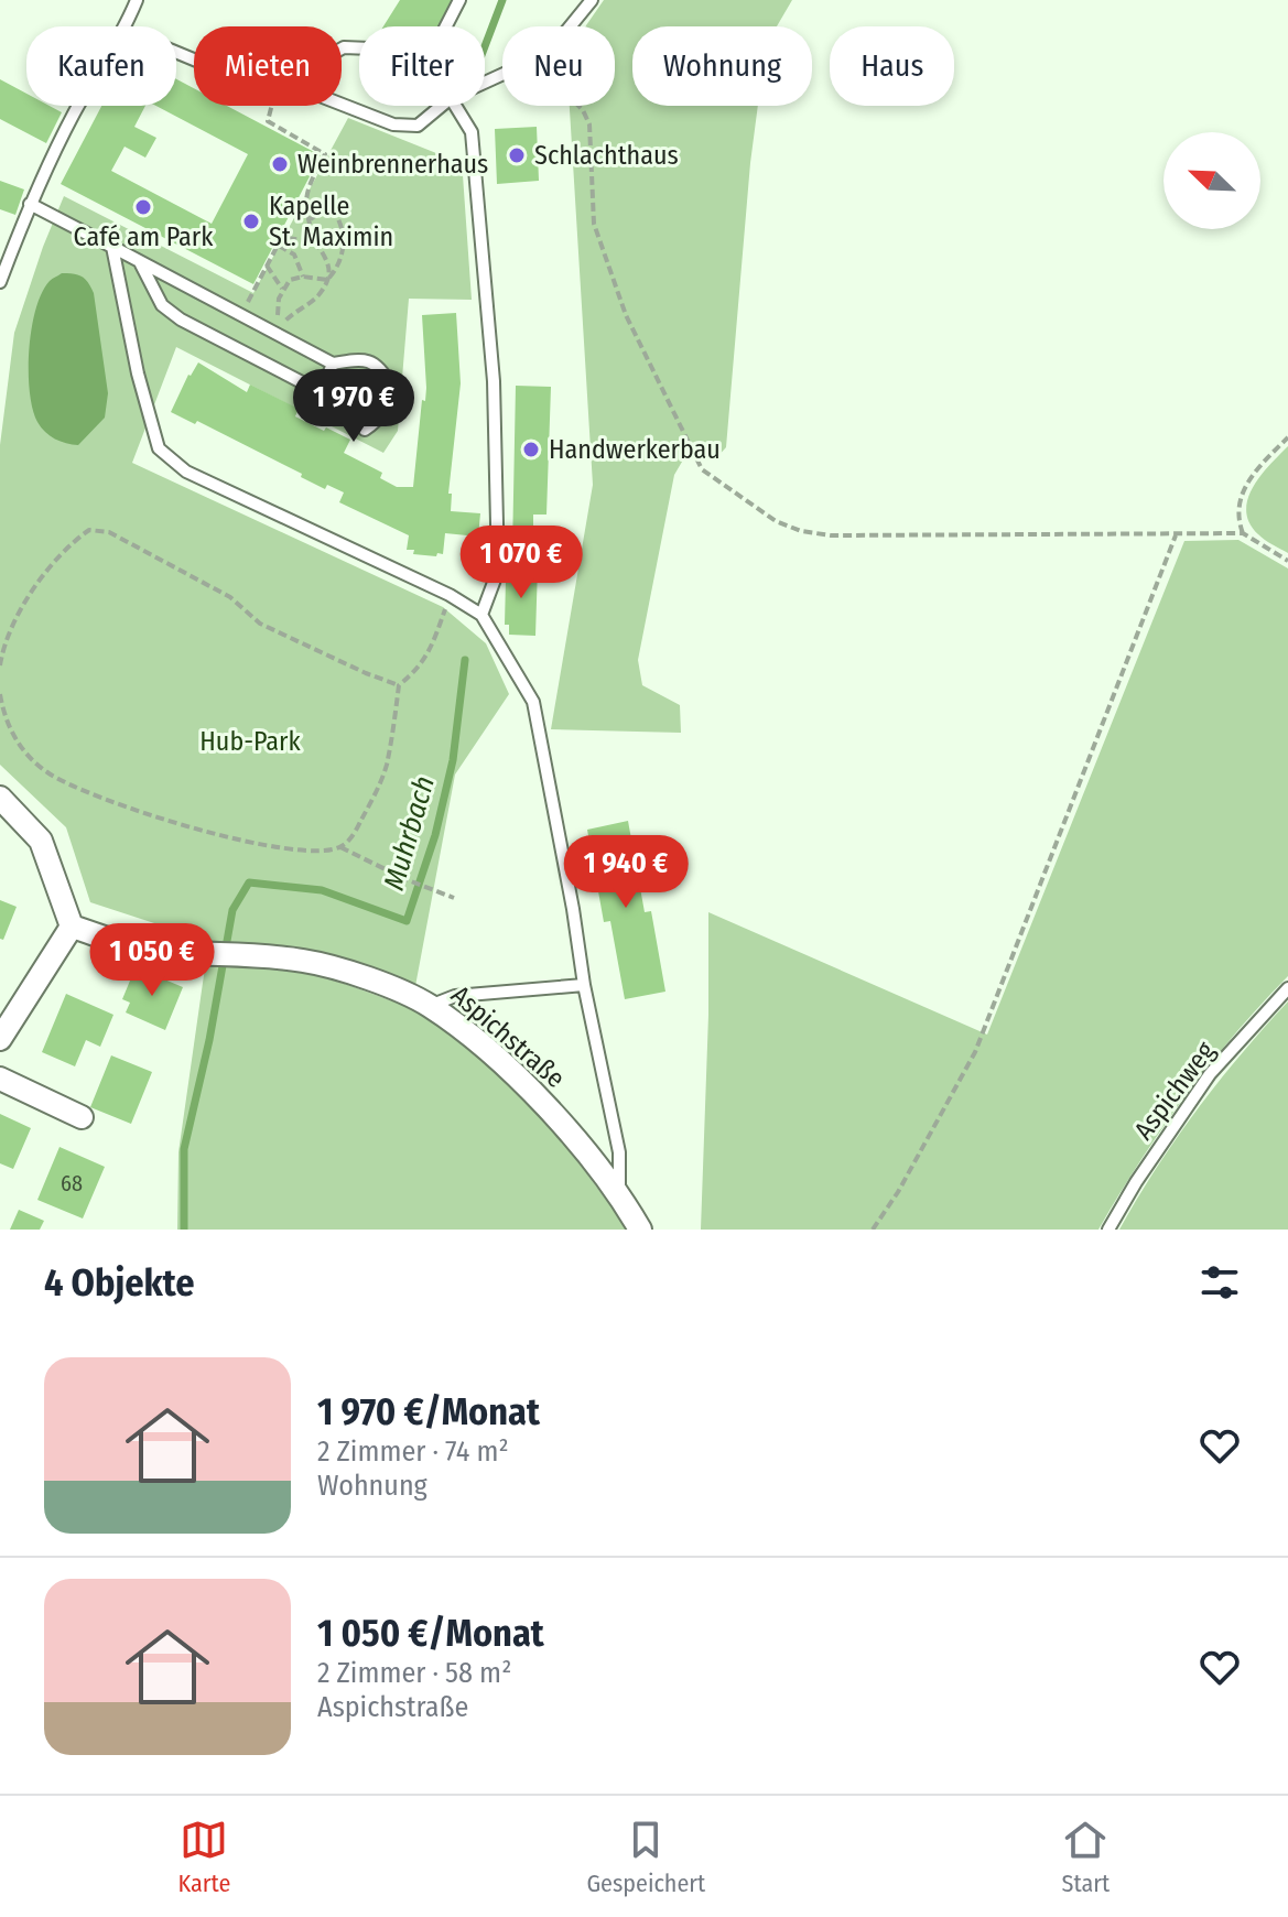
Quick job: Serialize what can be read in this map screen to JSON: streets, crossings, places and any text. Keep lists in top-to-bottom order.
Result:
{
  "streets": {
    "street": ["Aspichstraße"],
    "lane": ["Aspichweg"]
  },
  "water": ["Muhrbach"],
  "parks": ["Hub-Park"],
  "places": [
    "Schlachthaus",
    "Weinbrennerhaus",
    "Café am Park",
    "Kapelle St. Maximin",
    "Handwerkerbau"
  ],
  "house_numbers": ["68"],
  "north": "top left",
  "page": {
    "chip": [
      "Kaufen",
      "Mieten",
      "Filter",
      "Neu",
      "Wohnung",
      "Haus"
    ],
    "price": [
      "1 970 €",
      "1 070 €",
      "1 940 €",
      "1 050 €"
    ],
    "heading": "4 Objekte",
    "list": [
      {
        "name": "1 970 €/Monat",
        "note": "2 Zimmer · 74 m² · Wohnung"
      },
      {
        "name": "1 050 €/Monat",
        "note": "2 Zimmer · 58 m² · Aspichstraße"
      }
    ],
    "tabs": ["Karte", "Gespeichert", "Start"]
  }
}
